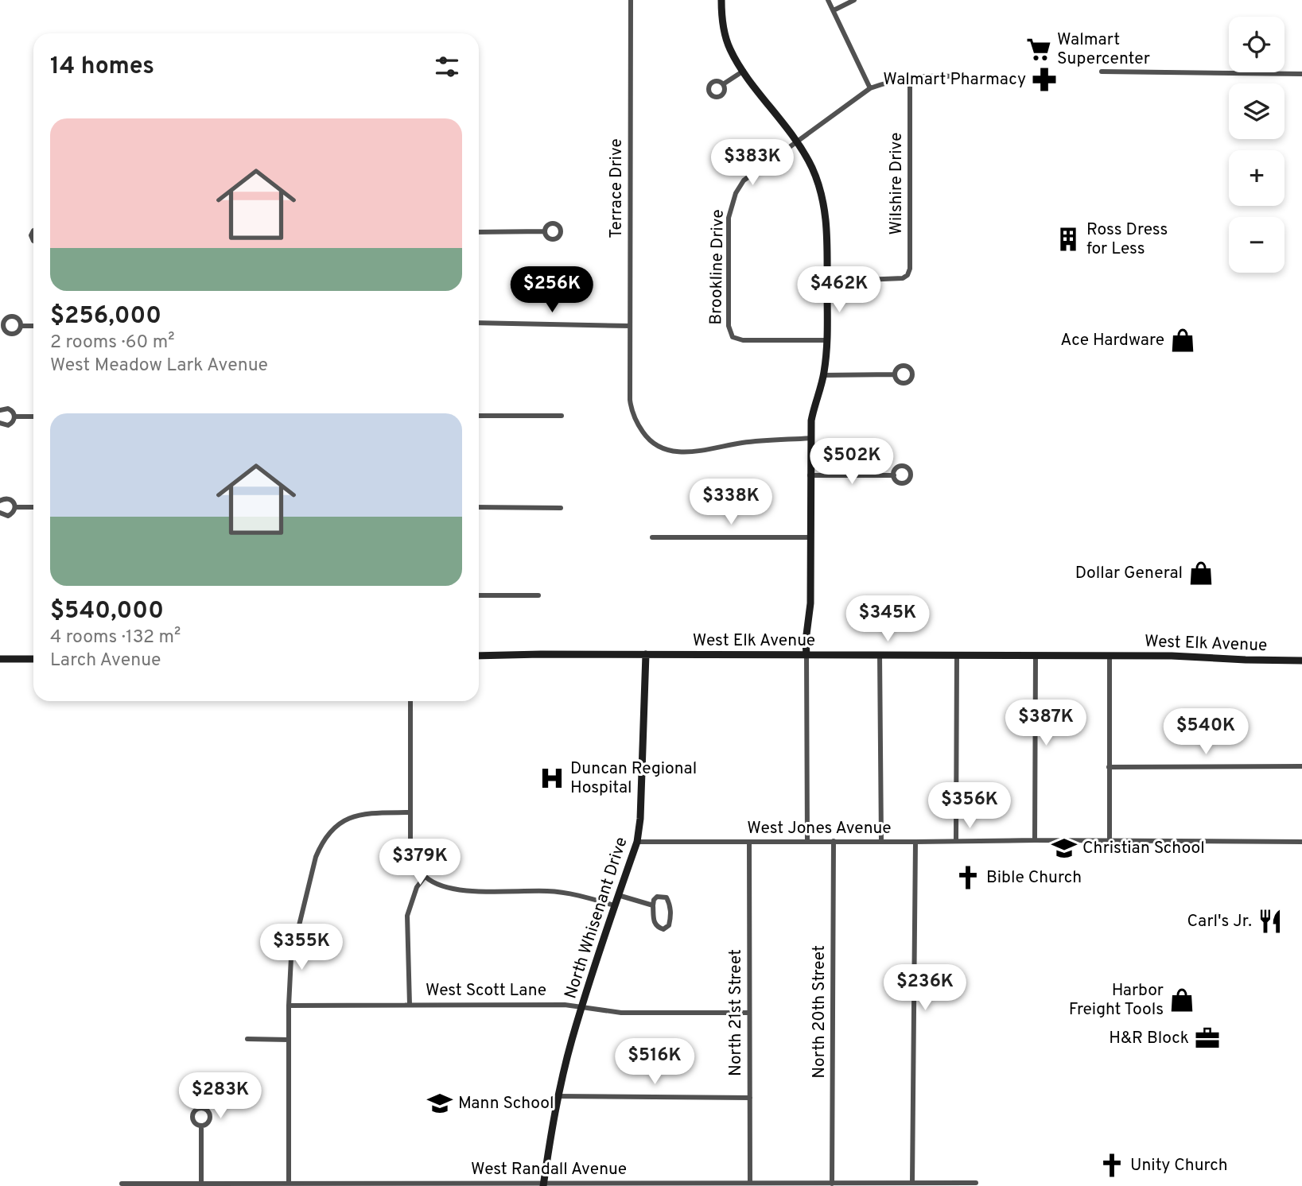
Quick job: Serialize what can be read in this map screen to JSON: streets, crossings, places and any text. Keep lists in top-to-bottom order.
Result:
{
  "streets": {
    "street": [
      "Wilshire Drive",
      "Terrace Drive",
      "Brookline Drive",
      "West Elk Avenue",
      "West Jones Avenue",
      "North Whisenant Drive",
      "West Scott Lane",
      "North 20th Street",
      "North 21st Street",
      "West Randall Avenue"
    ]
  },
  "crossings": [
    ["Wilshire Drive", "Brookline Drive"],
    ["West Elk Avenue", "North Whisenant Drive"],
    ["West Jones Avenue", "North Whisenant Drive"],
    ["West Jones Avenue", "North 20th Street"],
    ["West Jones Avenue", "North 21st Street"],
    ["North Whisenant Drive", "West Scott Lane"],
    ["North Whisenant Drive", "West Randall Avenue"],
    ["West Scott Lane", "North 21st Street"],
    ["North 20th Street", "West Randall Avenue"],
    ["North 21st Street", "West Randall Avenue"]
  ],
  "places": {
    "supermarket": ["Walmart Supercenter"],
    "pharmacy": ["Walmart Pharmacy"],
    "building": ["Ross Dress for Less"],
    "shop": ["Ace Hardware", "Dollar General", "Harbor Freight Tools"],
    "hospital": ["Duncan Regional Hospital"],
    "school or university": ["Christian School", "Mann School"],
    "church": ["Bible Church", "Unity Church"],
    "restaurant": ["Carl's Jr."],
    "office": ["H&R Block"]
  },
  "page": {
    "map_buttons": ["+", "−"],
    "heading": "14 homes",
    "list": [
      {
        "name": "$256,000",
        "note": "2 rooms · 60 m² · West Meadow Lark Avenue"
      },
      {
        "name": "$540,000",
        "note": "4 rooms · 132 m² · Larch Avenue"
      }
    ],
    "price": [
      "$383K",
      "$256K",
      "$462K",
      "$502K",
      "$338K",
      "$345K",
      "$387K",
      "$540K",
      "$356K",
      "$379K",
      "$355K",
      "$236K",
      "$516K",
      "$283K"
    ]
  }
}
